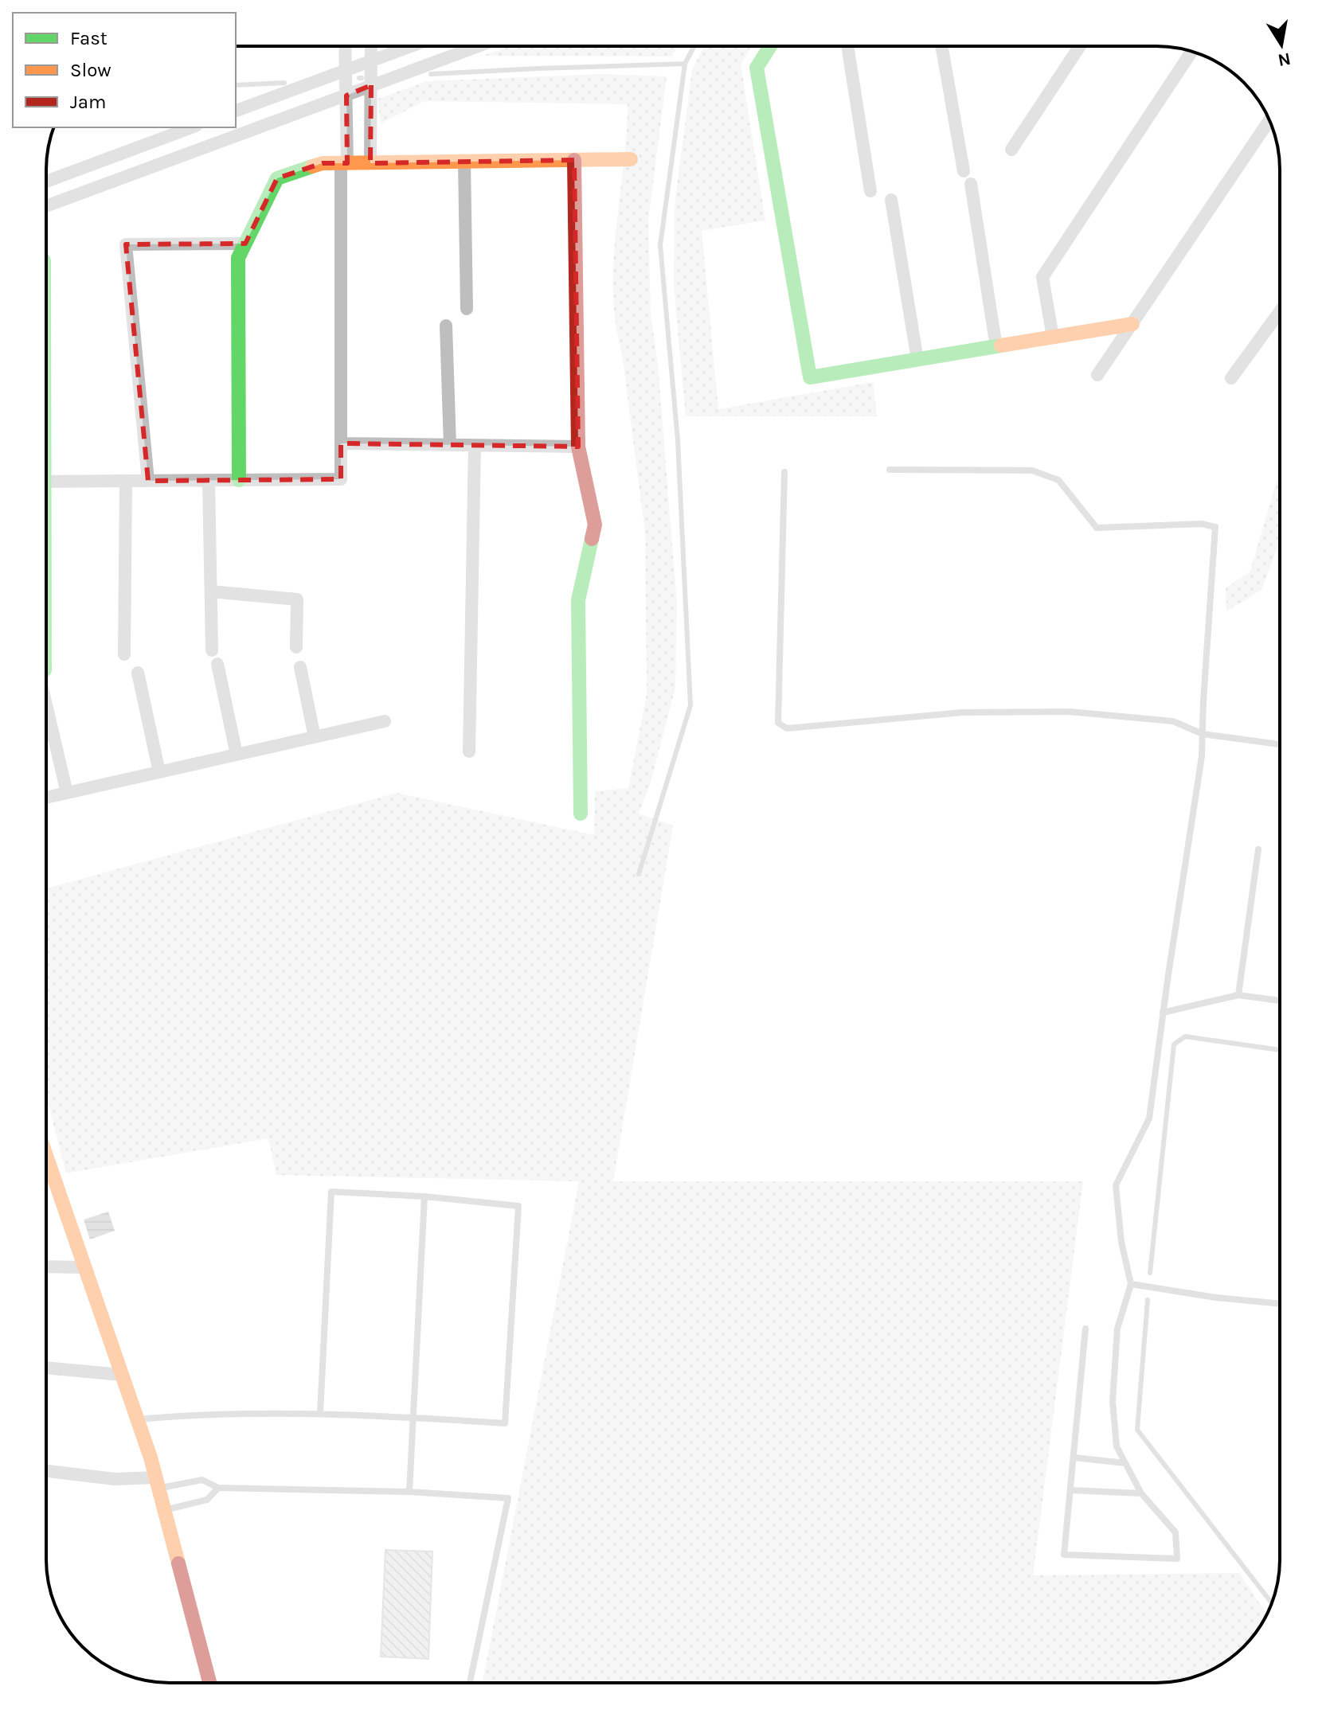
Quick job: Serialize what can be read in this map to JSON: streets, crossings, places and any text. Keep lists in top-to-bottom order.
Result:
{
  "legend": ["Fast", "Slow", "Jam"],
  "north": "bottom"
}
